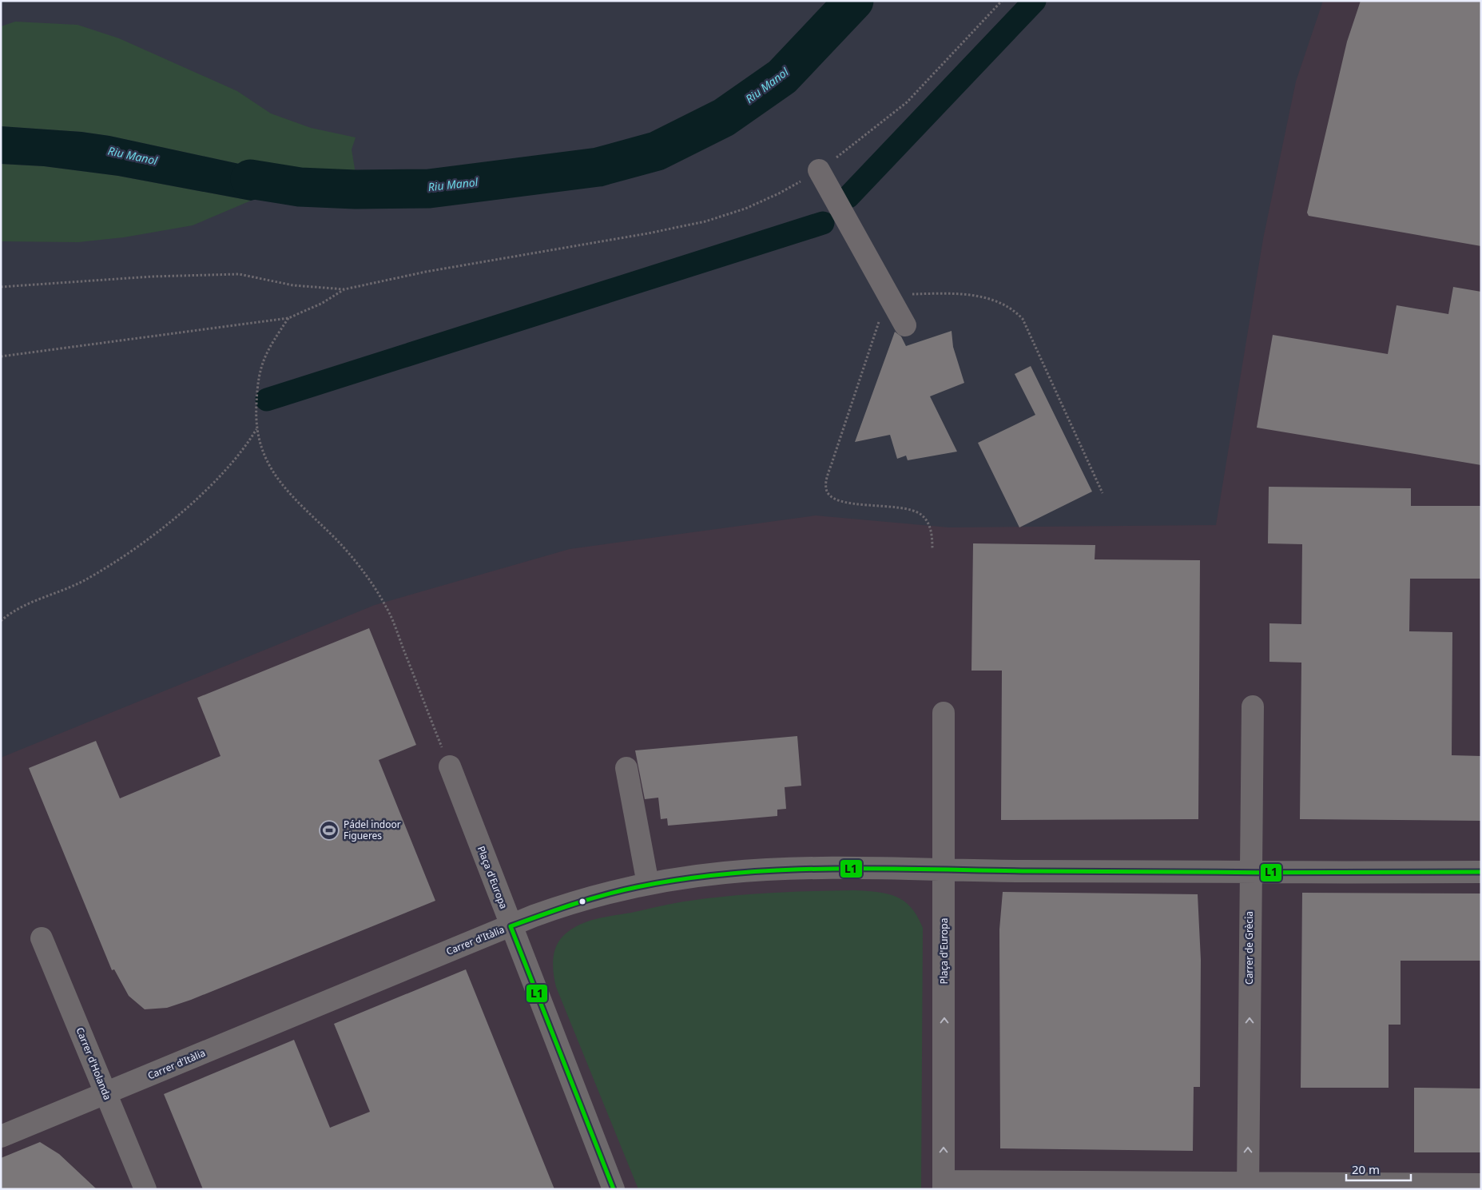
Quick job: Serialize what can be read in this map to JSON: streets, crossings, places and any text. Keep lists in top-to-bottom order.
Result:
{
  "streets": {
    "street": [
      "Plaça d'Europa",
      "Carrer d'Itàlia",
      "Carrer de Grècia",
      "Carrer d'Holanda"
    ]
  },
  "crossings": [
    ["Plaça d'Europa", "Carrer d'Itàlia"],
    ["Carrer d'Itàlia", "Carrer de Grècia"],
    ["Carrer d'Itàlia", "Carrer d'Holanda"]
  ],
  "one_way": ["Carrer de Grècia"],
  "water": ["Riu Manol"],
  "places": {
    "sports": ["Pádel indoor Figueres"]
  },
  "lines": ["transit line L1"],
  "scale_bar": "20 m"
}
